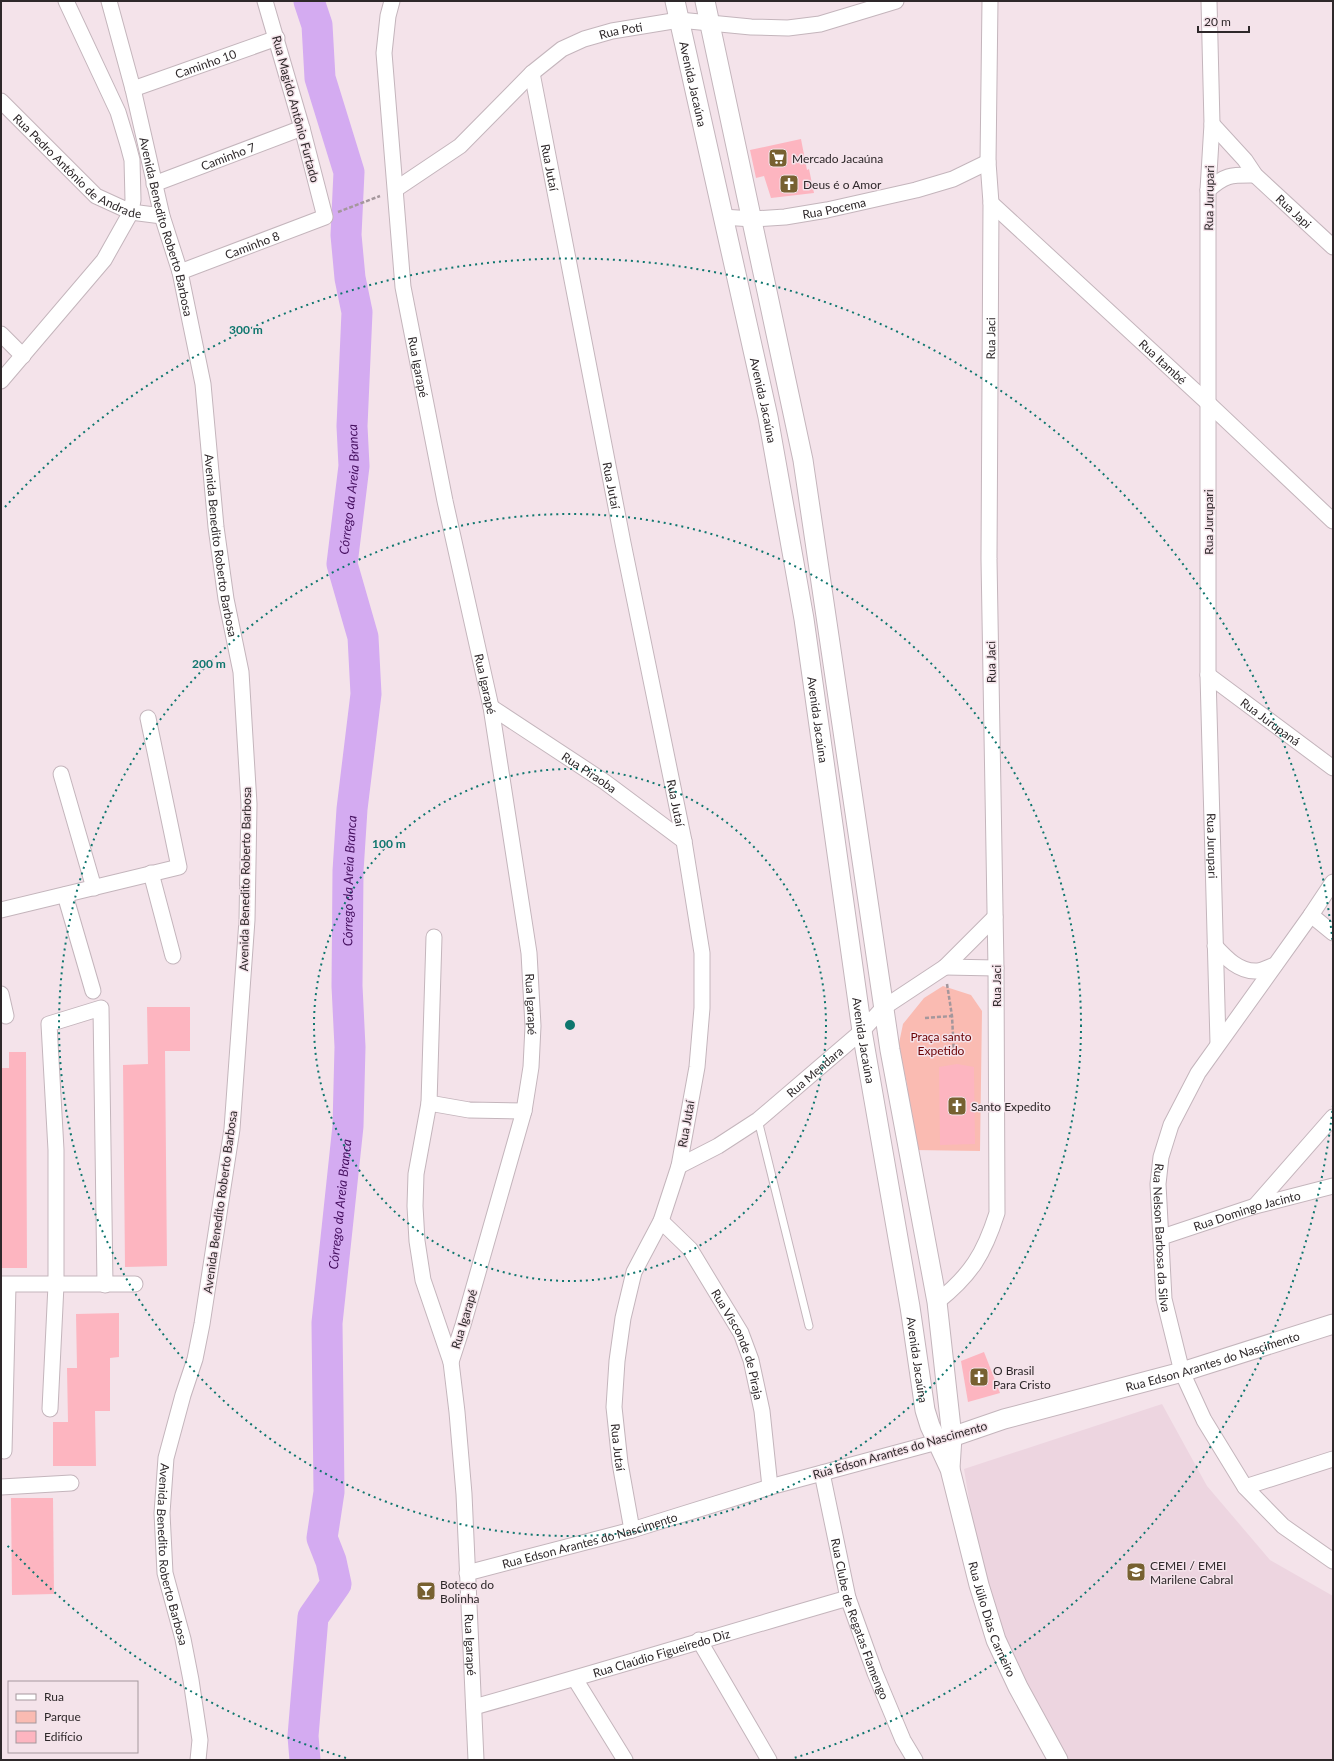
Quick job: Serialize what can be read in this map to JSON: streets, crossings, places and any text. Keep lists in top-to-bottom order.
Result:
{
  "streets": {
    "street": [
      "Rua Poti",
      "Caminho 10",
      "Avenida Jacaúna",
      "Rua Magido Antônio Furtado",
      "Caminho 7",
      "Rua Pedro Antônio de Andrade",
      "Rua Jutaí",
      "Rua Jurupari",
      "Rua Pocema",
      "Rua Japi",
      "Avenida Benedito Roberto Barbosa",
      "Caminho 8",
      "Rua Jaci",
      "Rua Itambé",
      "Rua Igarapé",
      "Rua Jurupaná",
      "Rua Piraoba",
      "Rua Mendara",
      "Rua Domingo Jacinto",
      "Rua Nelson Barbosa da Silva",
      "Rua Visconde de Piraja",
      "Rua Edson Arantes do Nascimento",
      "Rua Jülio Dias Carneiro",
      "Rua Clube de Regatas Flamengo",
      "Rua Claúdio Figueiredo Diz"
    ]
  },
  "crossings": [
    ["Rua Poti", "Avenida Jacaúna"],
    ["Rua Poti", "Rua Jutaí"],
    ["Rua Poti", "Rua Igarapé"],
    ["Caminho 10", "Rua Magido Antônio Furtado"],
    ["Caminho 10", "Avenida Benedito Roberto Barbosa"],
    ["Avenida Jacaúna", "Rua Pocema"],
    ["Avenida Jacaúna", "Rua Jaci"],
    ["Avenida Jacaúna", "Rua Mendara"],
    ["Avenida Jacaúna", "Rua Edson Arantes do Nascimento"],
    ["Avenida Jacaúna", "Rua Jülio Dias Carneiro"],
    ["Rua Magido Antônio Furtado", "Caminho 7"],
    ["Rua Magido Antônio Furtado", "Caminho 8"],
    ["Caminho 7", "Avenida Benedito Roberto Barbosa"],
    ["Rua Pedro Antônio de Andrade", "Avenida Benedito Roberto Barbosa"],
    ["Rua Jutaí", "Rua Piraoba"],
    ["Rua Jutaí", "Rua Mendara"],
    ["Rua Jutaí", "Rua Visconde de Piraja"],
    ["Rua Jutaí", "Rua Edson Arantes do Nascimento"],
    ["Rua Jurupari", "Rua Japi"],
    ["Rua Jurupari", "Rua Itambé"],
    ["Rua Jurupari", "Rua Jurupaná"],
    ["Rua Jurupari", "Rua Nelson Barbosa da Silva"],
    ["Rua Pocema", "Rua Jaci"],
    ["Avenida Benedito Roberto Barbosa", "Caminho 8"],
    ["Rua Jaci", "Rua Itambé"],
    ["Rua Jaci", "Rua Mendara"],
    ["Rua Igarapé", "Rua Piraoba"],
    ["Rua Igarapé", "Rua Edson Arantes do Nascimento"],
    ["Rua Igarapé", "Rua Claúdio Figueiredo Diz"],
    ["Rua Domingo Jacinto", "Rua Nelson Barbosa da Silva"],
    ["Rua Nelson Barbosa da Silva", "Rua Edson Arantes do Nascimento"],
    ["Rua Visconde de Piraja", "Rua Edson Arantes do Nascimento"],
    ["Rua Edson Arantes do Nascimento", "Rua Jülio Dias Carneiro"],
    ["Rua Edson Arantes do Nascimento", "Rua Clube de Regatas Flamengo"],
    ["Rua Clube de Regatas Flamengo", "Rua Claúdio Figueiredo Diz"]
  ],
  "water": ["Córrego da Areia Branca"],
  "parks": ["Praça santo Expetido"],
  "places": {
    "supermarket": ["Mercado Jacaúna"],
    "church": ["Deus é o Amor", "Santo Expedito", "O Brasil Para Cristo"],
    "school or university": ["CEMEI / EMEI Marilene Cabral"],
    "bar": ["Boteco do Bolinha"]
  },
  "legend": ["Rua", "Parque", "Edifício"],
  "scale_bar": "20 m",
  "rings": ["300 m", "200 m", "100 m"]
}
